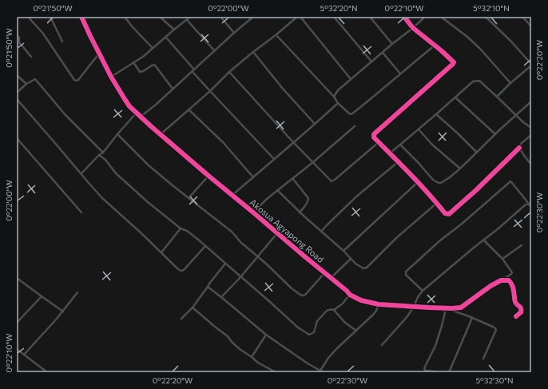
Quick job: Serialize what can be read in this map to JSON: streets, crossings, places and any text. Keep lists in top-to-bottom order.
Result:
{
  "streets": {
    "street": ["Akosua Agyapong Road"]
  },
  "coordinates": [
    "0°21'50\"W",
    "0°22'00\"W",
    "5°32'20\"N",
    "0°22'10\"W",
    "5°32'10\"N",
    "0°22'20\"W",
    "0°22'30\"W",
    "5°32'30\"N"
  ]
}
